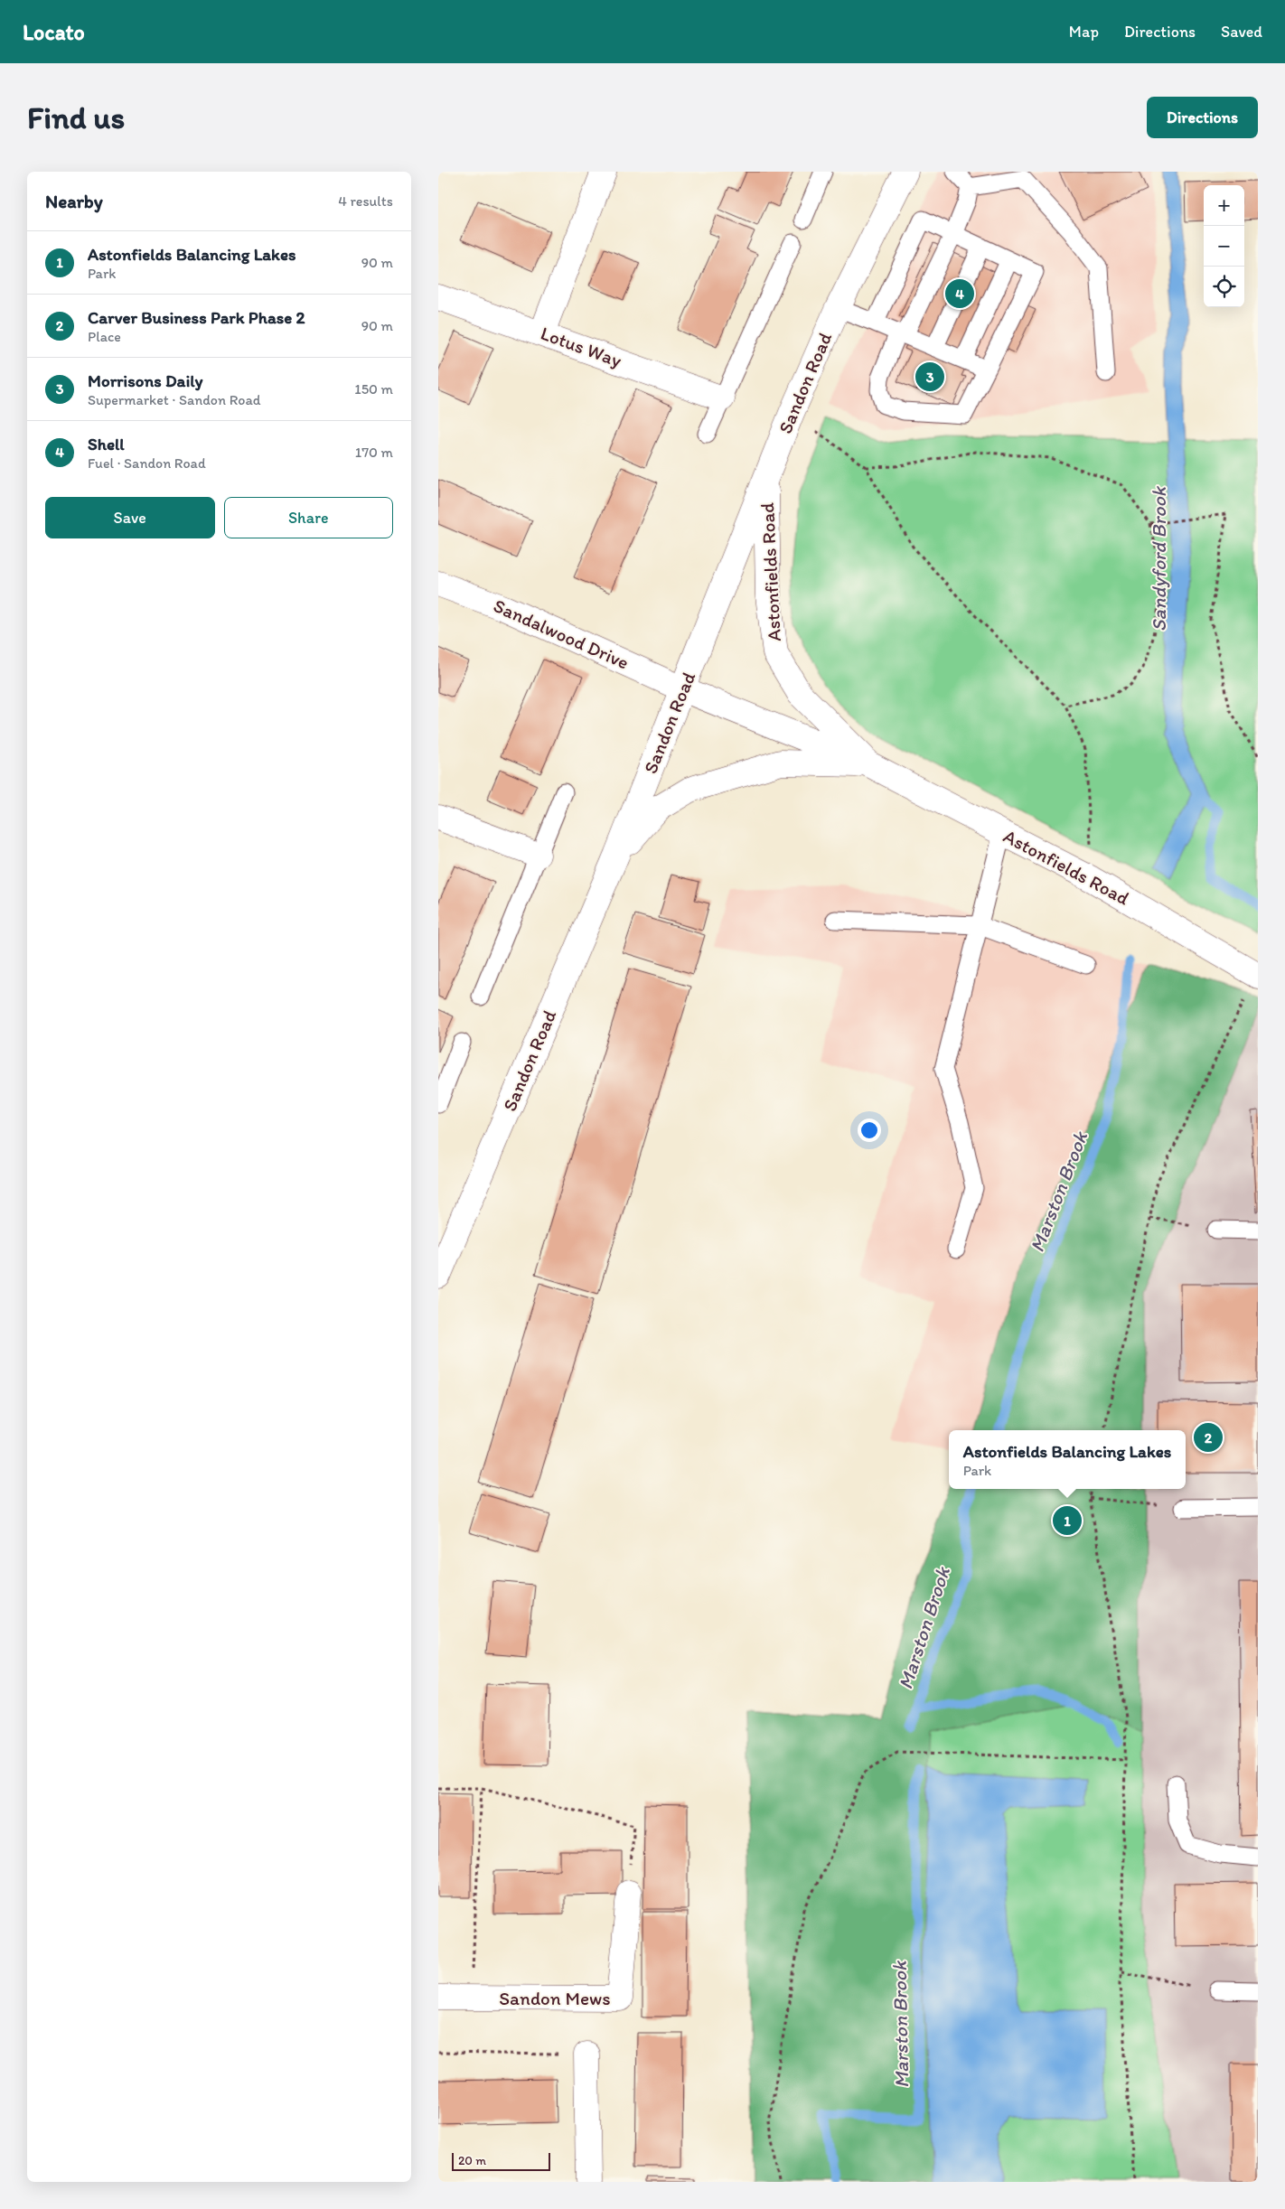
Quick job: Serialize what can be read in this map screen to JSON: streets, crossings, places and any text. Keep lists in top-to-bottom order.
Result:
{
  "streets": {
    "street": [
      "Lotus Way",
      "Sandon Road",
      "Astonfields Road",
      "Sandalwood Drive",
      "Sandon Mews"
    ]
  },
  "crossings": [
    ["Sandon Road", "Astonfields Road"],
    ["Sandon Road", "Sandalwood Drive"],
    ["Astonfields Road", "Sandalwood Drive"]
  ],
  "water": ["Sandyford Brook", "Marston Brook"],
  "scale_bar": "20 m",
  "page": {
    "header": "Locato",
    "nav": ["Map", "Directions", "Saved"],
    "buttons": [
      "Directions",
      ["Save", "Share"]
    ],
    "title": "Find us",
    "heading": ["Nearby", "4 results"],
    "map_buttons": ["+", "−"],
    "list": [
      {
        "mark": "1",
        "name": "Astonfields Balancing Lakes",
        "note": "Park",
        "value": "90 m"
      },
      {
        "mark": "2",
        "name": "Carver Business Park Phase 2",
        "note": "Place",
        "value": "90 m"
      },
      {
        "mark": "3",
        "name": "Morrisons Daily",
        "note": "Supermarket · Sandon Road",
        "value": "150 m"
      },
      {
        "mark": "4",
        "name": "Shell",
        "note": "Fuel · Sandon Road",
        "value": "170 m"
      }
    ],
    "pins": [
      "4",
      "3",
      "2",
      "1"
    ],
    "popup": ["Astonfields Balancing Lakes", "Park"],
    "scale": "20 m"
  }
}
